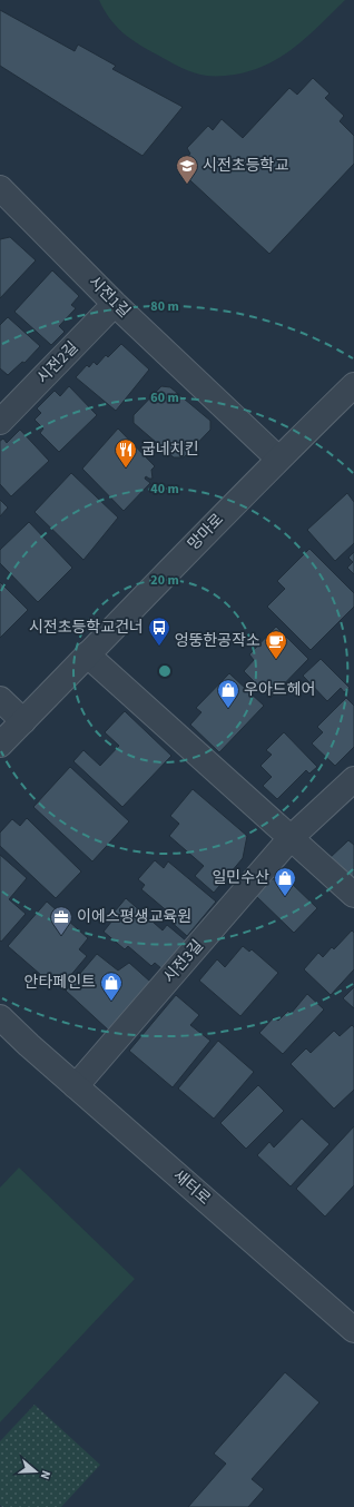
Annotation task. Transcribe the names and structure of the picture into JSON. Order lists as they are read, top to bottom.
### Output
{
  "streets": {
    "street": [
      "시전1길",
      "시전2길",
      "망마로",
      "시전3길",
      "새터로"
    ]
  },
  "crossings": [
    ["시전1길", "시전2길"],
    ["시전1길", "망마로"],
    ["시전3길", "새터로"]
  ],
  "places": {
    "school or university": ["시전초등학교"],
    "restaurant": ["굽네치킨"],
    "bus stop": ["시전초등학교건너"],
    "cafe": ["엉뚱한공작소"],
    "shop": ["우아드헤어", "일민수산", "안타페인트"],
    "office": ["이에스평생교육원"]
  },
  "north": "right",
  "rings": [
    "80 m",
    "60 m",
    "40 m",
    "20 m"
  ]
}
